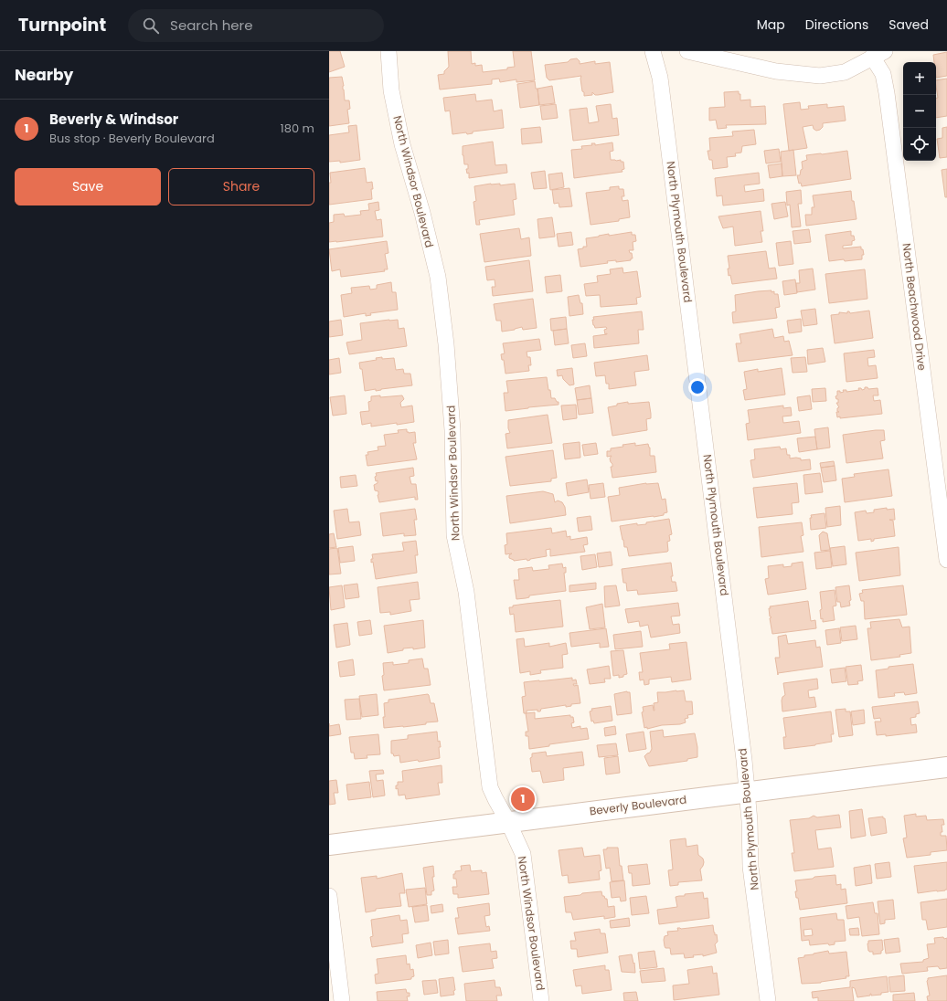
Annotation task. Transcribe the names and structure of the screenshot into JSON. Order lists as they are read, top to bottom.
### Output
{
  "streets": {
    "main road": ["Beverly Boulevard"],
    "street": ["North Windsor Boulevard", "North Plymouth Boulevard", "North Beachwood Drive"]
  },
  "crossings": [
    ["North Windsor Boulevard", "Beverly Boulevard"],
    ["North Plymouth Boulevard", "Beverly Boulevard"]
  ],
  "page": {
    "header": "Turnpoint",
    "search": "Search here",
    "nav": ["Map", "Directions", "Saved"],
    "heading": "Nearby",
    "map_buttons": ["+", "−"],
    "list": [
      {
        "mark": "1",
        "name": "Beverly & Windsor",
        "note": "Bus stop · Beverly Boulevard",
        "value": "180 m"
      }
    ],
    "buttons": ["Save", "Share"],
    "pins": "1"
  }
}
